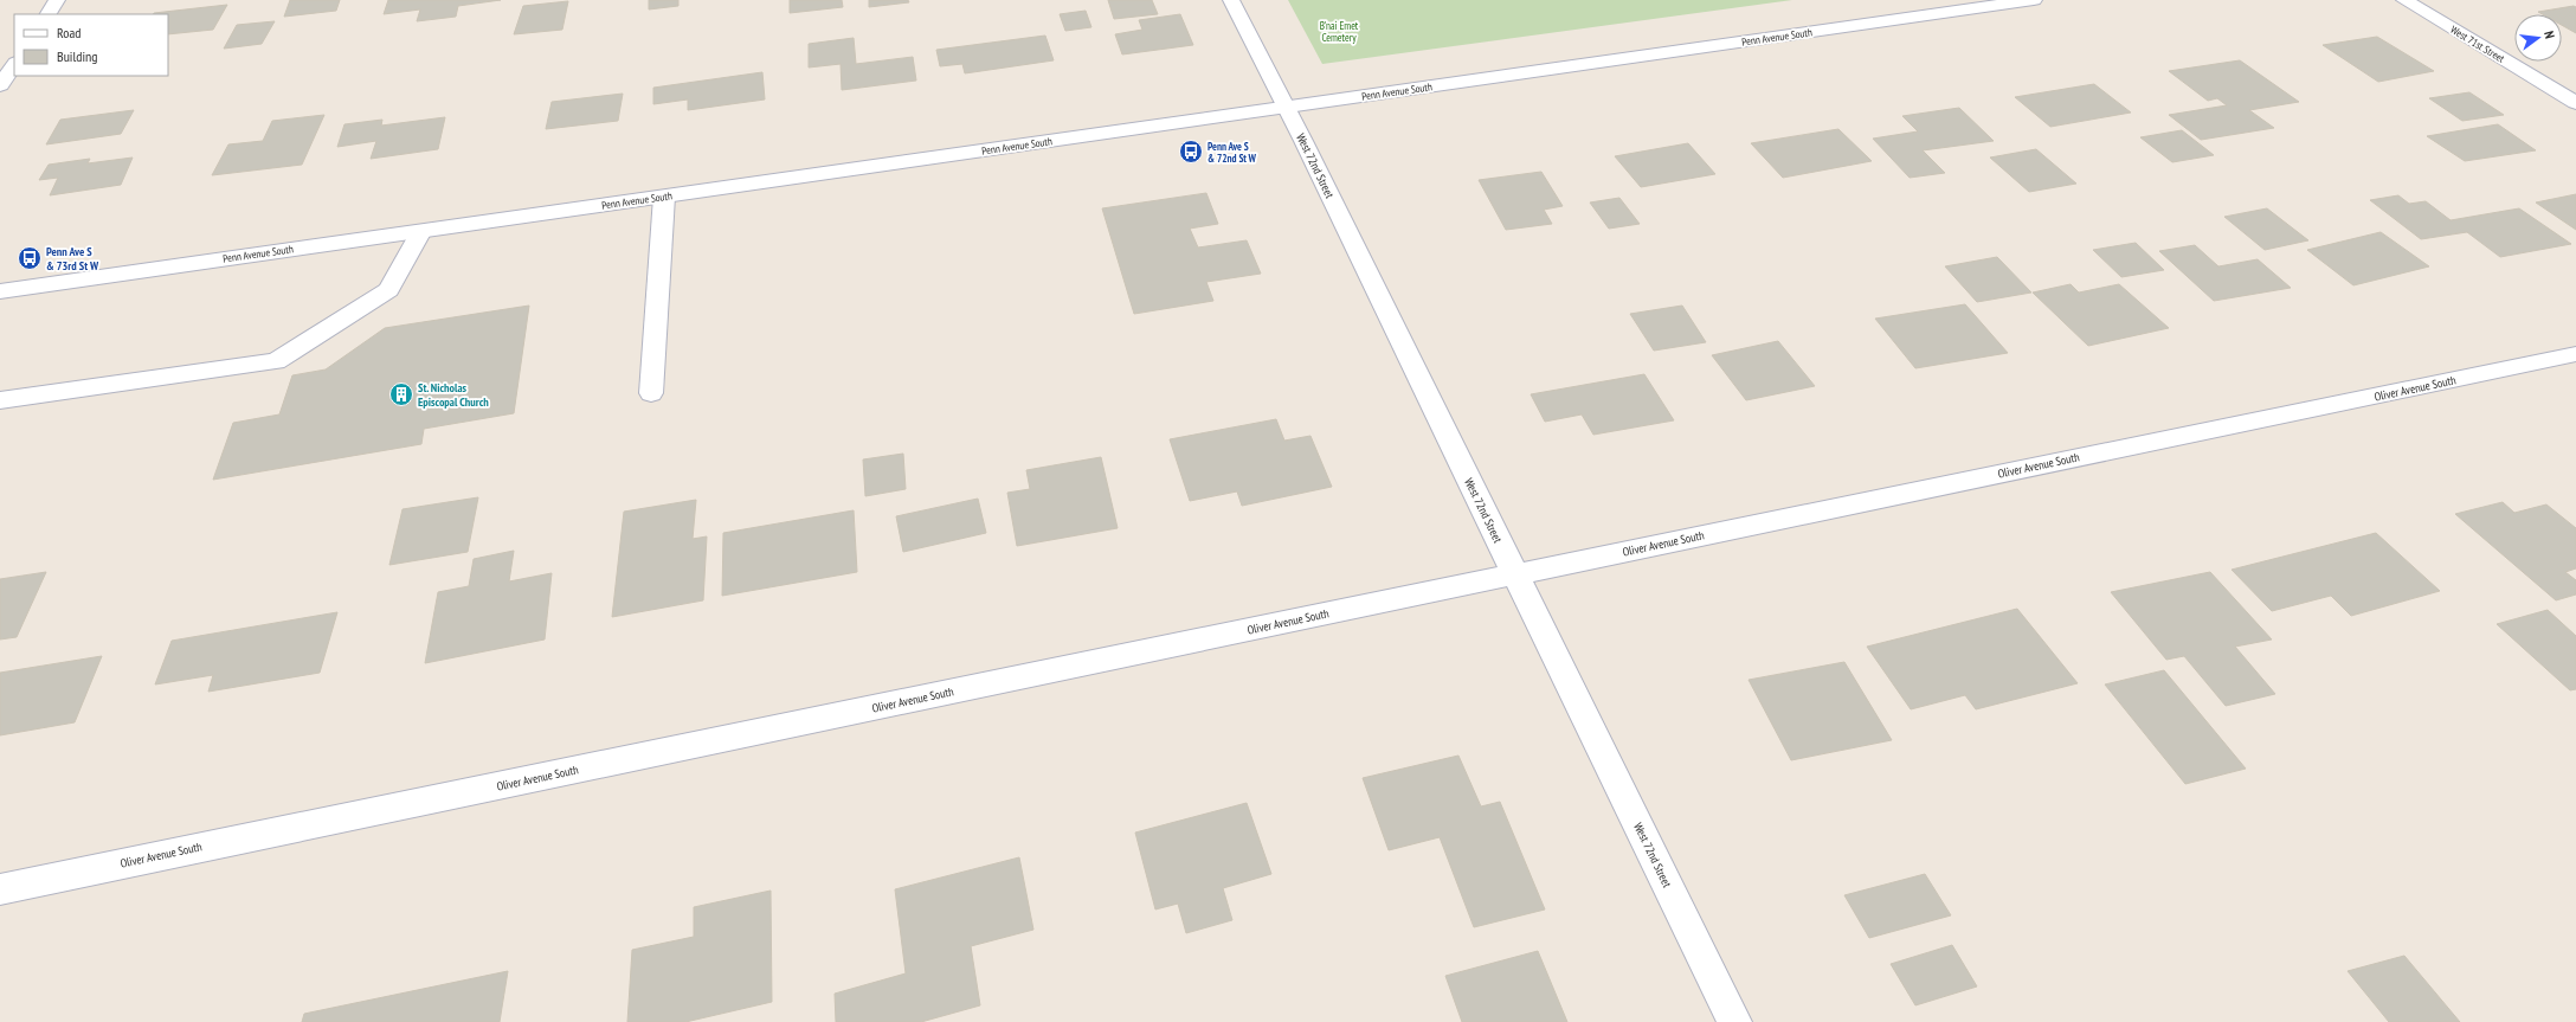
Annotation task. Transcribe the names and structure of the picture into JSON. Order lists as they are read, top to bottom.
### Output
{
  "streets": {
    "street": [
      "Penn Avenue South",
      "West 71st Street",
      "West 72nd Street",
      "Oliver Avenue South"
    ]
  },
  "crossings": [
    ["Penn Avenue South", "West 72nd Street"],
    ["West 72nd Street", "Oliver Avenue South"]
  ],
  "parks": ["B'nai Emet Cemetery"],
  "places": {
    "bus stop": ["Penn Ave S & 72nd St W", "Penn Ave S & 73rd St W"],
    "building": ["St. Nicholas Episcopal Church"]
  },
  "legend": ["Road", "Building"],
  "north": "right"
}
